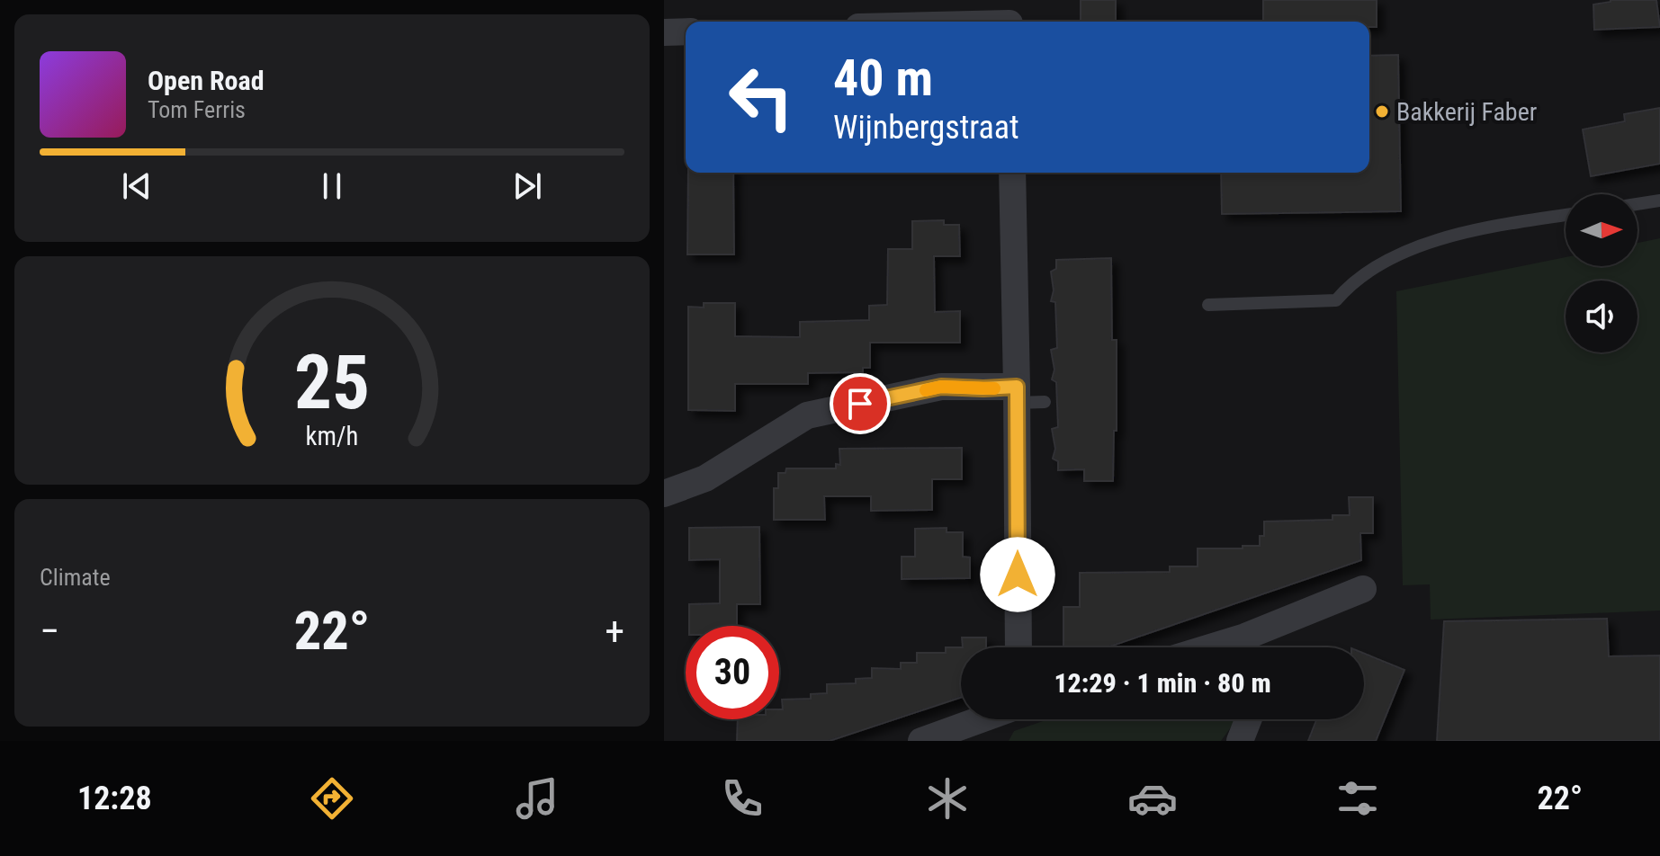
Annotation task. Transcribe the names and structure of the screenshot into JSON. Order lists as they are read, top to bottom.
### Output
{
  "places": ["Bakkerij Faber"],
  "north": "right",
  "page": {
    "turn": ["40 m", "Wijnbergstraat"],
    "song": ["Open Road", "Tom Ferris"],
    "tile": "Climate",
    "heat": ["−", "22°", "+"],
    "limit": "30",
    "trip": "12:29 · 1 min · 80 m",
    "tabs": ["12:28", "22°"],
    "gauge": ["25", "km/h"]
  }
}
